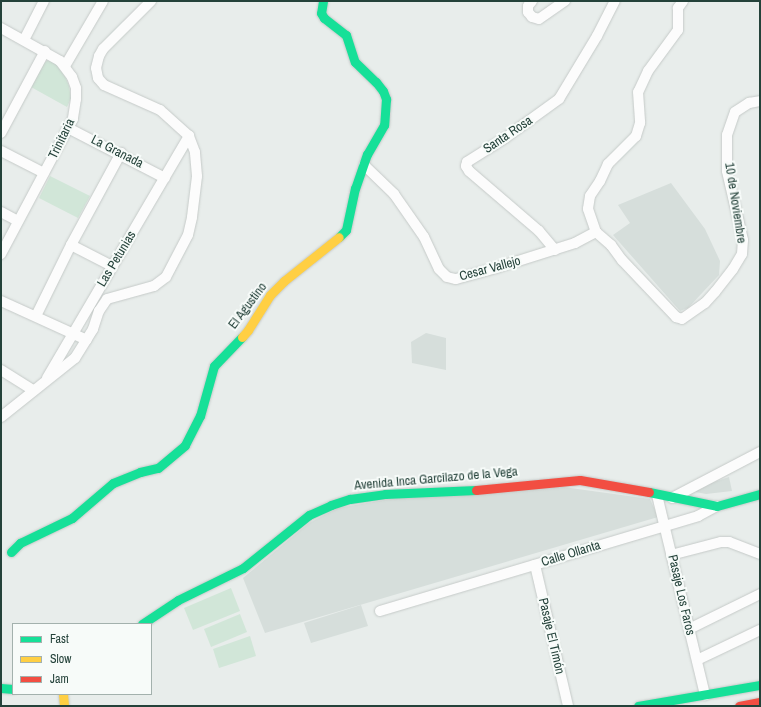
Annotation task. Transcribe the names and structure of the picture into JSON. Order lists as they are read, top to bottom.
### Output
{
  "streets": {
    "street": [
      "Santa Rosa",
      "Trinitaria",
      "La Granada",
      "10 de Noviembre",
      "Las Petunias",
      "Cesar Vallejo",
      "El Agustino",
      "Avenida Inca Garcilazo de la Vega",
      "Calle Ollanta",
      "Pasaje Los Faros",
      "Pasaje El Timón"
    ]
  },
  "crossings": [
    ["Santa Rosa", "Cesar Vallejo"],
    ["Trinitaria", "La Granada"],
    ["La Granada", "Las Petunias"],
    ["10 de Noviembre", "Cesar Vallejo"],
    ["Cesar Vallejo", "El Agustino"],
    ["Avenida Inca Garcilazo de la Vega", "Calle Ollanta"],
    ["Avenida Inca Garcilazo de la Vega", "Pasaje Los Faros"],
    ["Calle Ollanta", "Pasaje Los Faros"],
    ["Calle Ollanta", "Pasaje El Timón"]
  ],
  "legend": ["Fast", "Slow", "Jam"]
}
